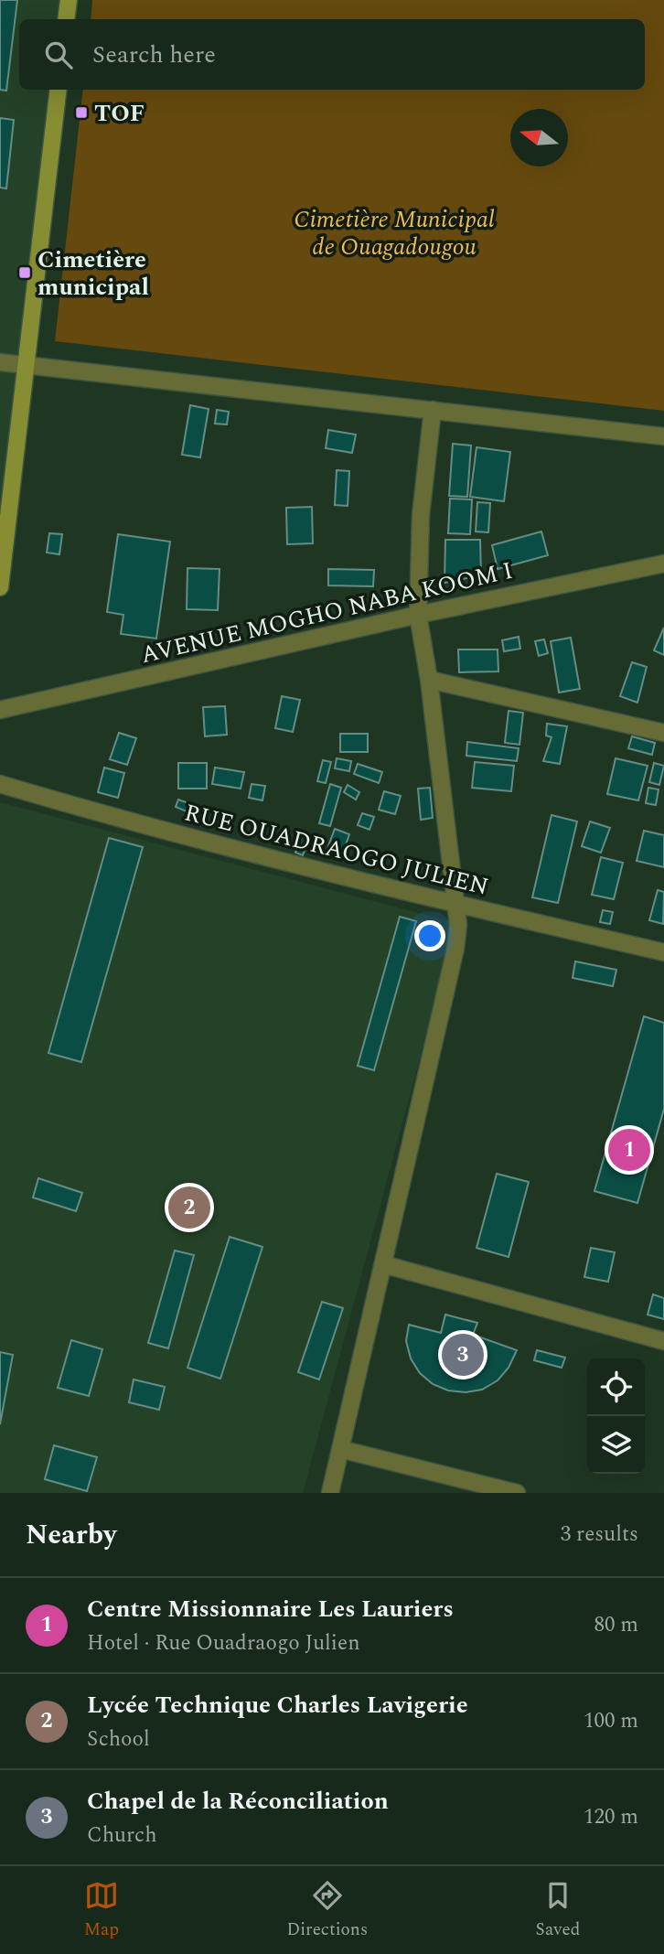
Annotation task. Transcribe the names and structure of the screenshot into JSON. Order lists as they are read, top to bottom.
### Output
{
  "streets": {
    "street": ["AVENUE MOGHO NABA KOOM I", "RUE OUADRAOGO JULIEN"]
  },
  "parks": ["Cimetière Municipal de Ouagadougou"],
  "places": {
    "transit": ["TOF", "Cimetière municipal"]
  },
  "north": "left",
  "page": {
    "search": "Search here",
    "pins": ["1", "2", "3"],
    "heading": ["Nearby", "3 results"],
    "list": [
      {
        "mark": "1",
        "name": "Centre Missionnaire Les Lauriers",
        "note": "Hotel · Rue Ouadraogo Julien",
        "value": "80 m"
      },
      {
        "mark": "2",
        "name": "Lycée Technique Charles Lavigerie",
        "note": "School",
        "value": "100 m"
      },
      {
        "mark": "3",
        "name": "Chapel de la Réconciliation",
        "note": "Church",
        "value": "120 m"
      }
    ],
    "nav": ["Map", "Directions", "Saved"]
  }
}
